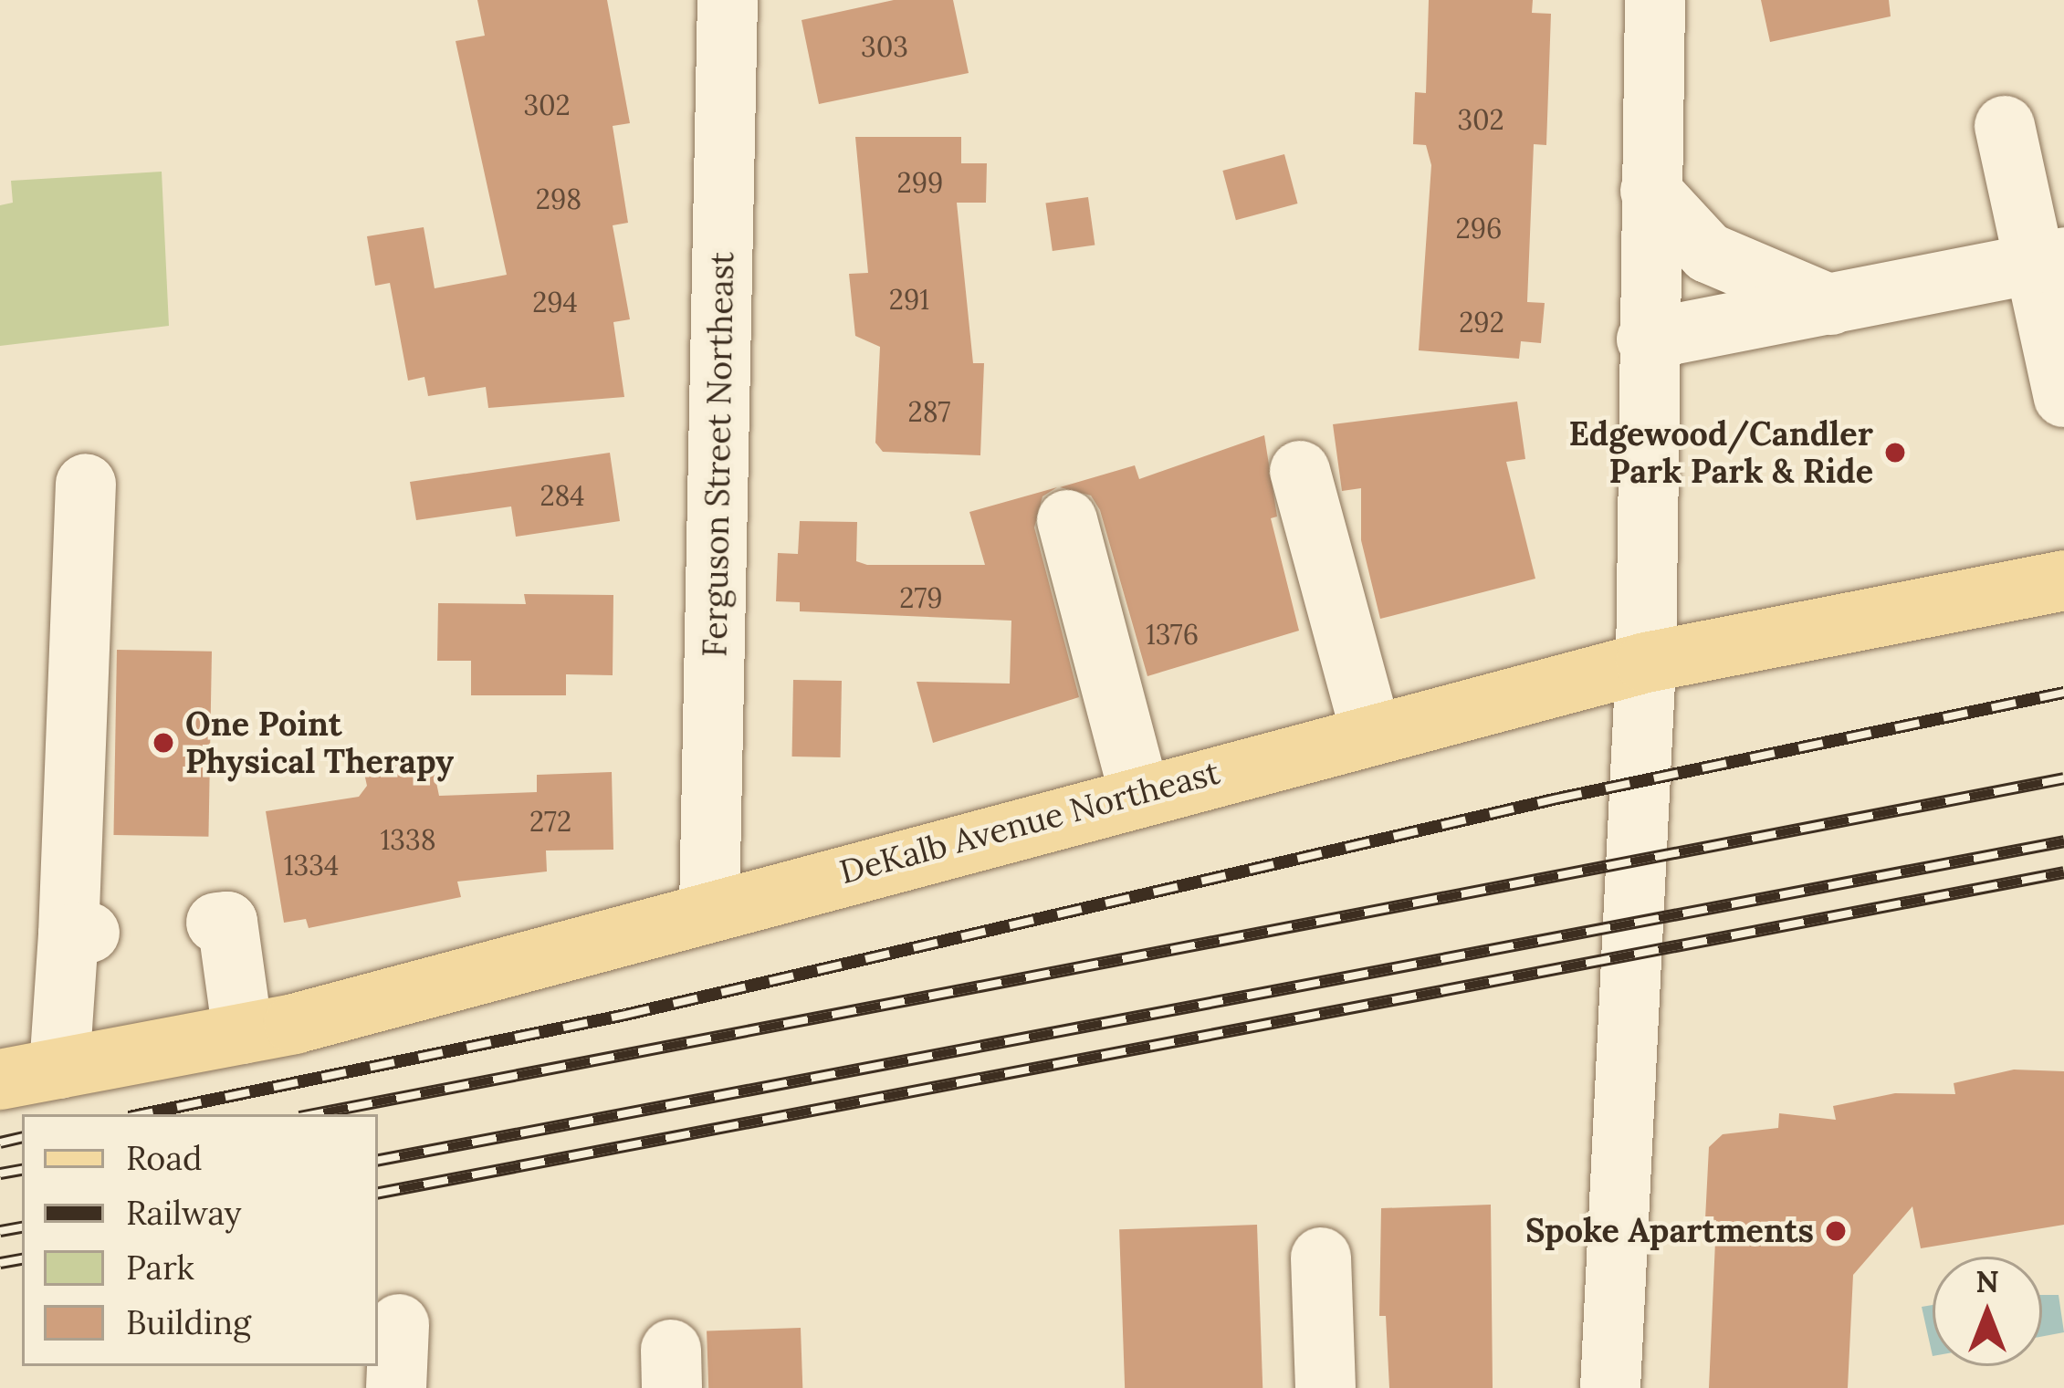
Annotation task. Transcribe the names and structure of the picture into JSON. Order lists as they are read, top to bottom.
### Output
{
  "streets": {
    "main road": ["DeKalb Avenue Northeast"],
    "street": ["Ferguson Street Northeast"]
  },
  "crossings": [
    ["Ferguson Street Northeast", "DeKalb Avenue Northeast"]
  ],
  "places": ["Edgewood/Candler Park Park & Ride", "One Point Physical Therapy", "Spoke Apartments"],
  "house_numbers": [
    "303",
    "302",
    "302",
    "299",
    "298",
    "296",
    "291",
    "294",
    "292",
    "287",
    "284",
    "279",
    "1376",
    "272",
    "1338",
    "1334"
  ],
  "legend": [
    "Road",
    "Railway",
    "Park",
    "Building"
  ],
  "north": "top"
}
